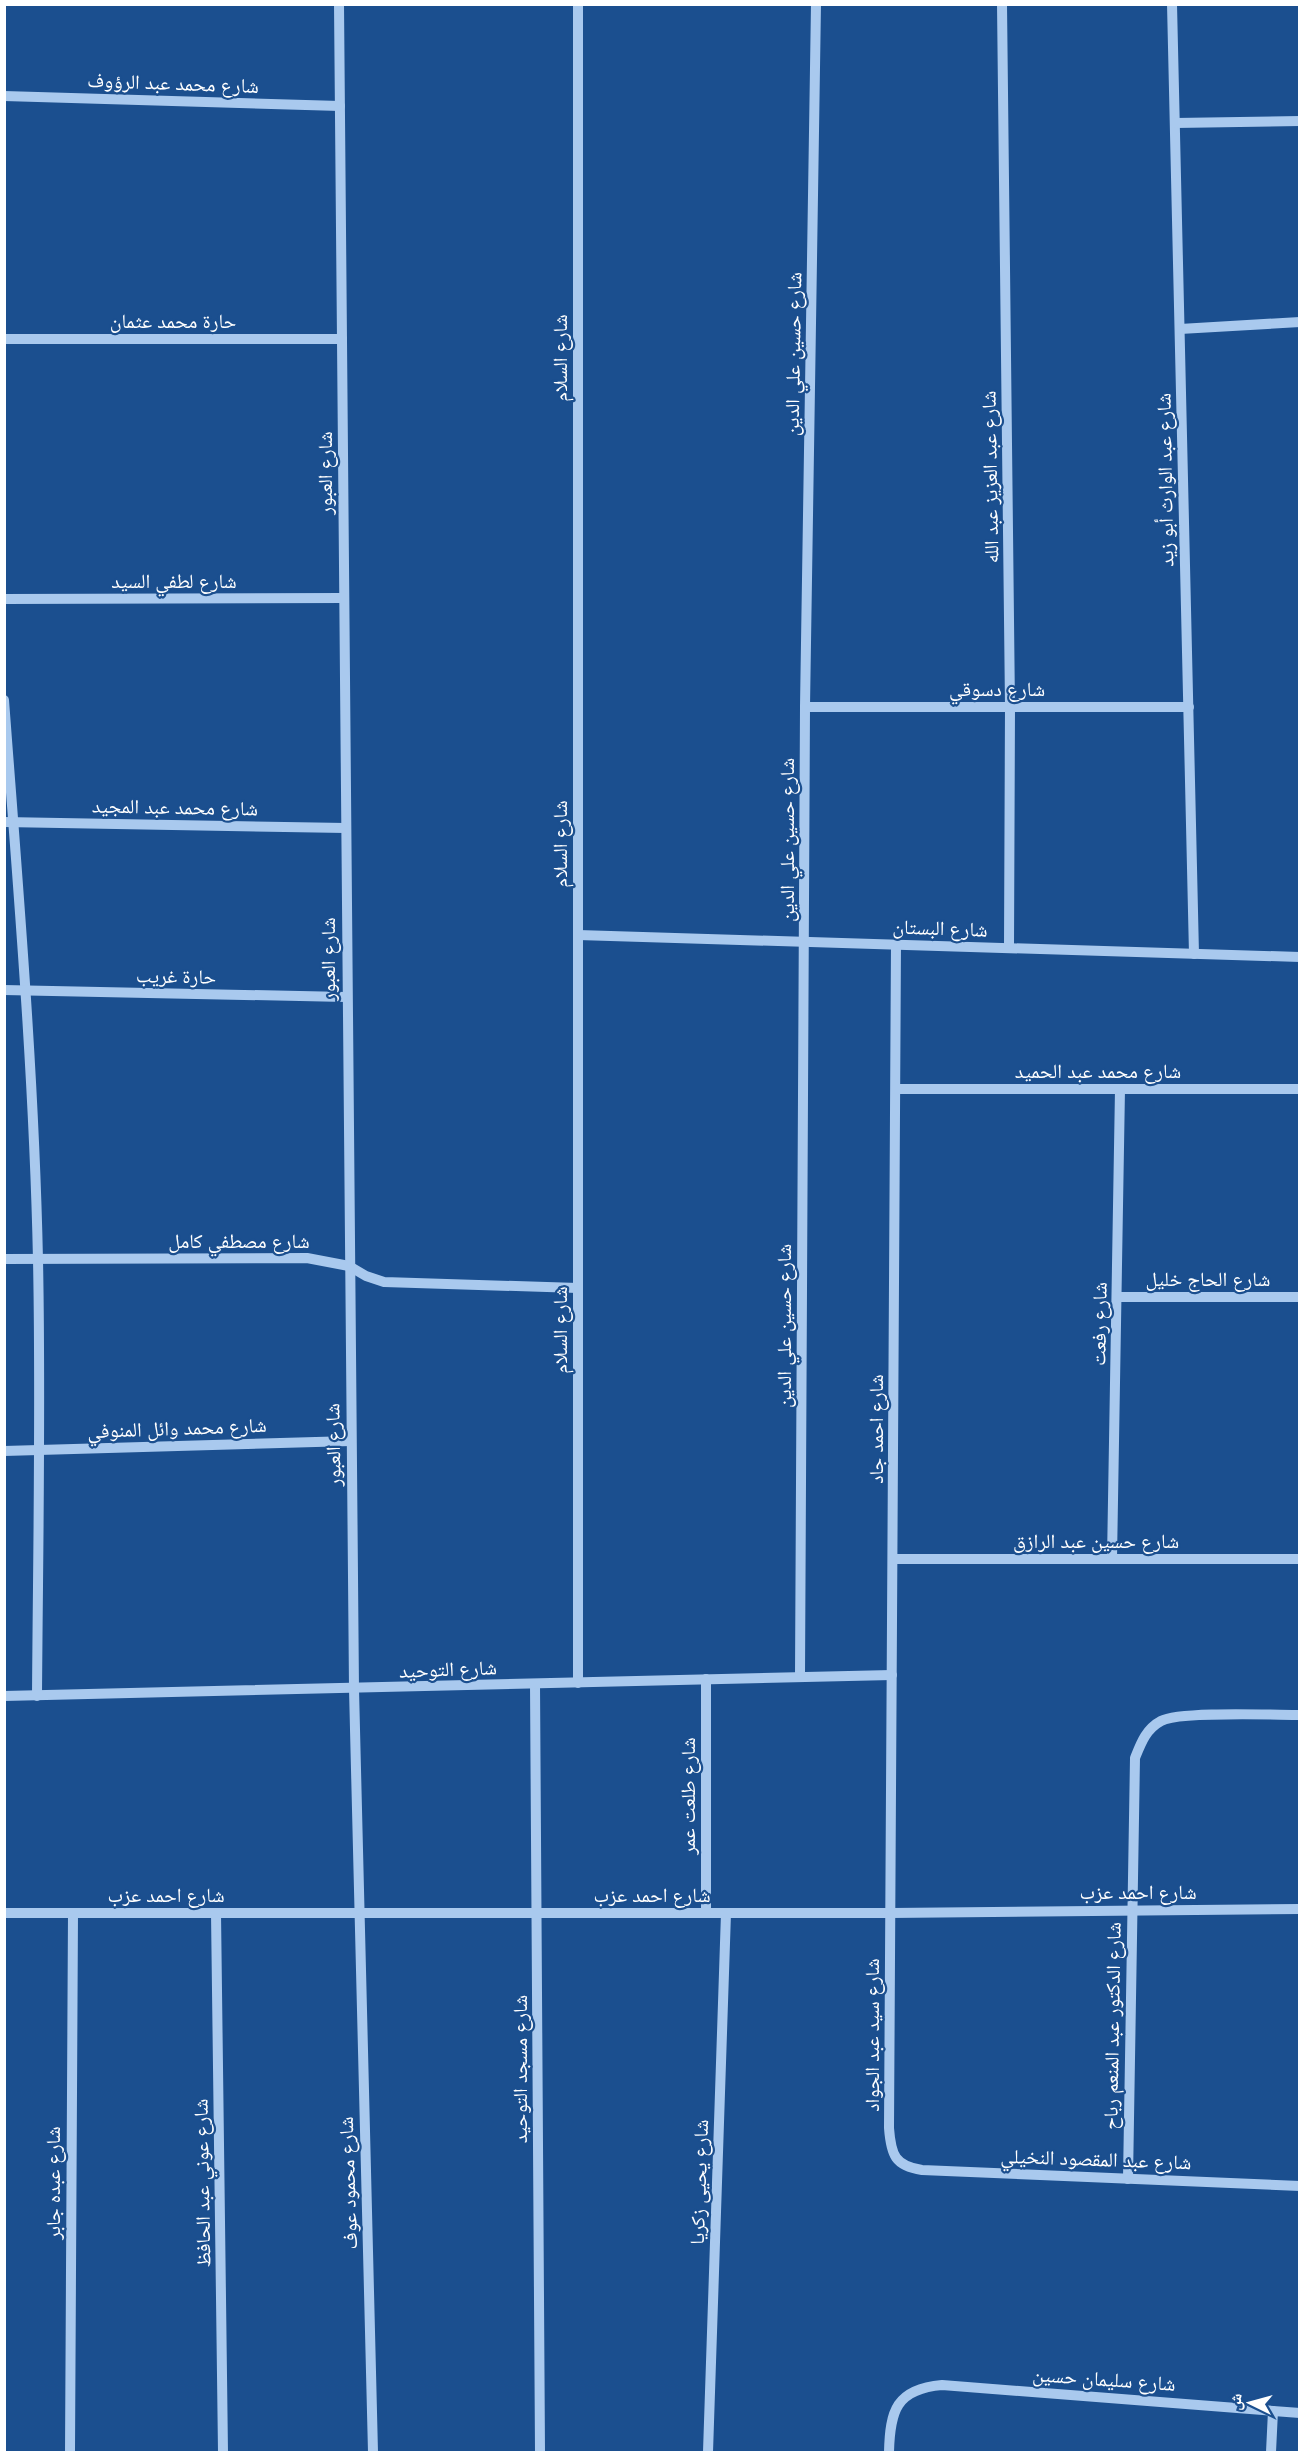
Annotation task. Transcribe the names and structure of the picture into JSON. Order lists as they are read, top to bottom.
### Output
{
  "streets": {
    "street": [
      "شارع محمد عبد الرؤوف",
      "حارة محمد عثمان",
      "شارع حسين علي الدين",
      "شارع السلام",
      "شارع العبور",
      "شارع عبد العزيز عبد الله",
      "شارع عبد الوارث أبو زيد",
      "شارع لطفي السيد",
      "شارع دسوقي",
      "شارع محمد عبد المجيد",
      "شارع البستان",
      "حارة غريب",
      "شارع محمد عبد الحميد",
      "شارع مصطفي كامل",
      "شارع الحاج خليل",
      "شارع رفعت",
      "شارع محمد وائل المنوفي",
      "شارع احمد جاد",
      "شارع حسين عبد الرازق",
      "شارع التوحيد",
      "شارع طلعت عمر",
      "شارع احمد عزب",
      "شارع الدكتور عبد المنعم رباح",
      "شارع سيد عبد الجواد",
      "شارع مسجد التوحيد",
      "شارع عبد المقصود النخيلي",
      "شارع يحيى زكريا",
      "شارع عبده جابر",
      "شارع عوني عبد الحافظ",
      "شارع محمود عوف",
      "شارع سليمان حسين"
    ]
  },
  "crossings": [
    ["شارع محمد عبد الرؤوف", "شارع العبور"],
    ["حارة محمد عثمان", "شارع العبور"],
    ["شارع حسين علي الدين", "شارع دسوقي"],
    ["شارع حسين علي الدين", "شارع البستان"],
    ["شارع حسين علي الدين", "شارع التوحيد"],
    ["شارع السلام", "شارع البستان"],
    ["شارع السلام", "شارع مصطفي كامل"],
    ["شارع السلام", "شارع التوحيد"],
    ["شارع العبور", "شارع لطفي السيد"],
    ["شارع العبور", "شارع محمد عبد المجيد"],
    ["شارع العبور", "حارة غريب"],
    ["شارع العبور", "شارع مصطفي كامل"],
    ["شارع العبور", "شارع محمد وائل المنوفي"],
    ["شارع العبور", "شارع التوحيد"],
    ["شارع العبور", "شارع احمد عزب"],
    ["شارع العبور", "شارع محمود عوف"],
    ["شارع عبد العزيز عبد الله", "شارع دسوقي"],
    ["شارع عبد العزيز عبد الله", "شارع البستان"],
    ["شارع عبد الوارث أبو زيد", "شارع دسوقي"],
    ["شارع عبد الوارث أبو زيد", "شارع البستان"],
    ["شارع البستان", "شارع احمد جاد"],
    ["شارع محمد عبد الحميد", "شارع رفعت"],
    ["شارع محمد عبد الحميد", "شارع احمد جاد"],
    ["شارع الحاج خليل", "شارع رفعت"],
    ["شارع رفعت", "شارع حسين عبد الرازق"],
    ["شارع احمد جاد", "شارع حسين عبد الرازق"],
    ["شارع احمد جاد", "شارع التوحيد"],
    ["شارع احمد جاد", "شارع احمد عزب"],
    ["شارع احمد جاد", "شارع سيد عبد الجواد"],
    ["شارع التوحيد", "شارع طلعت عمر"],
    ["شارع التوحيد", "شارع مسجد التوحيد"],
    ["شارع طلعت عمر", "شارع احمد عزب"],
    ["شارع احمد عزب", "شارع الدكتور عبد المنعم رباح"],
    ["شارع احمد عزب", "شارع سيد عبد الجواد"],
    ["شارع احمد عزب", "شارع مسجد التوحيد"],
    ["شارع احمد عزب", "شارع يحيى زكريا"],
    ["شارع احمد عزب", "شارع عبده جابر"],
    ["شارع احمد عزب", "شارع عوني عبد الحافظ"],
    ["شارع احمد عزب", "شارع محمود عوف"],
    ["شارع الدكتور عبد المنعم رباح", "شارع عبد المقصود النخيلي"],
    ["شارع سيد عبد الجواد", "شارع عبد المقصود النخيلي"]
  ],
  "north": "left"
}
